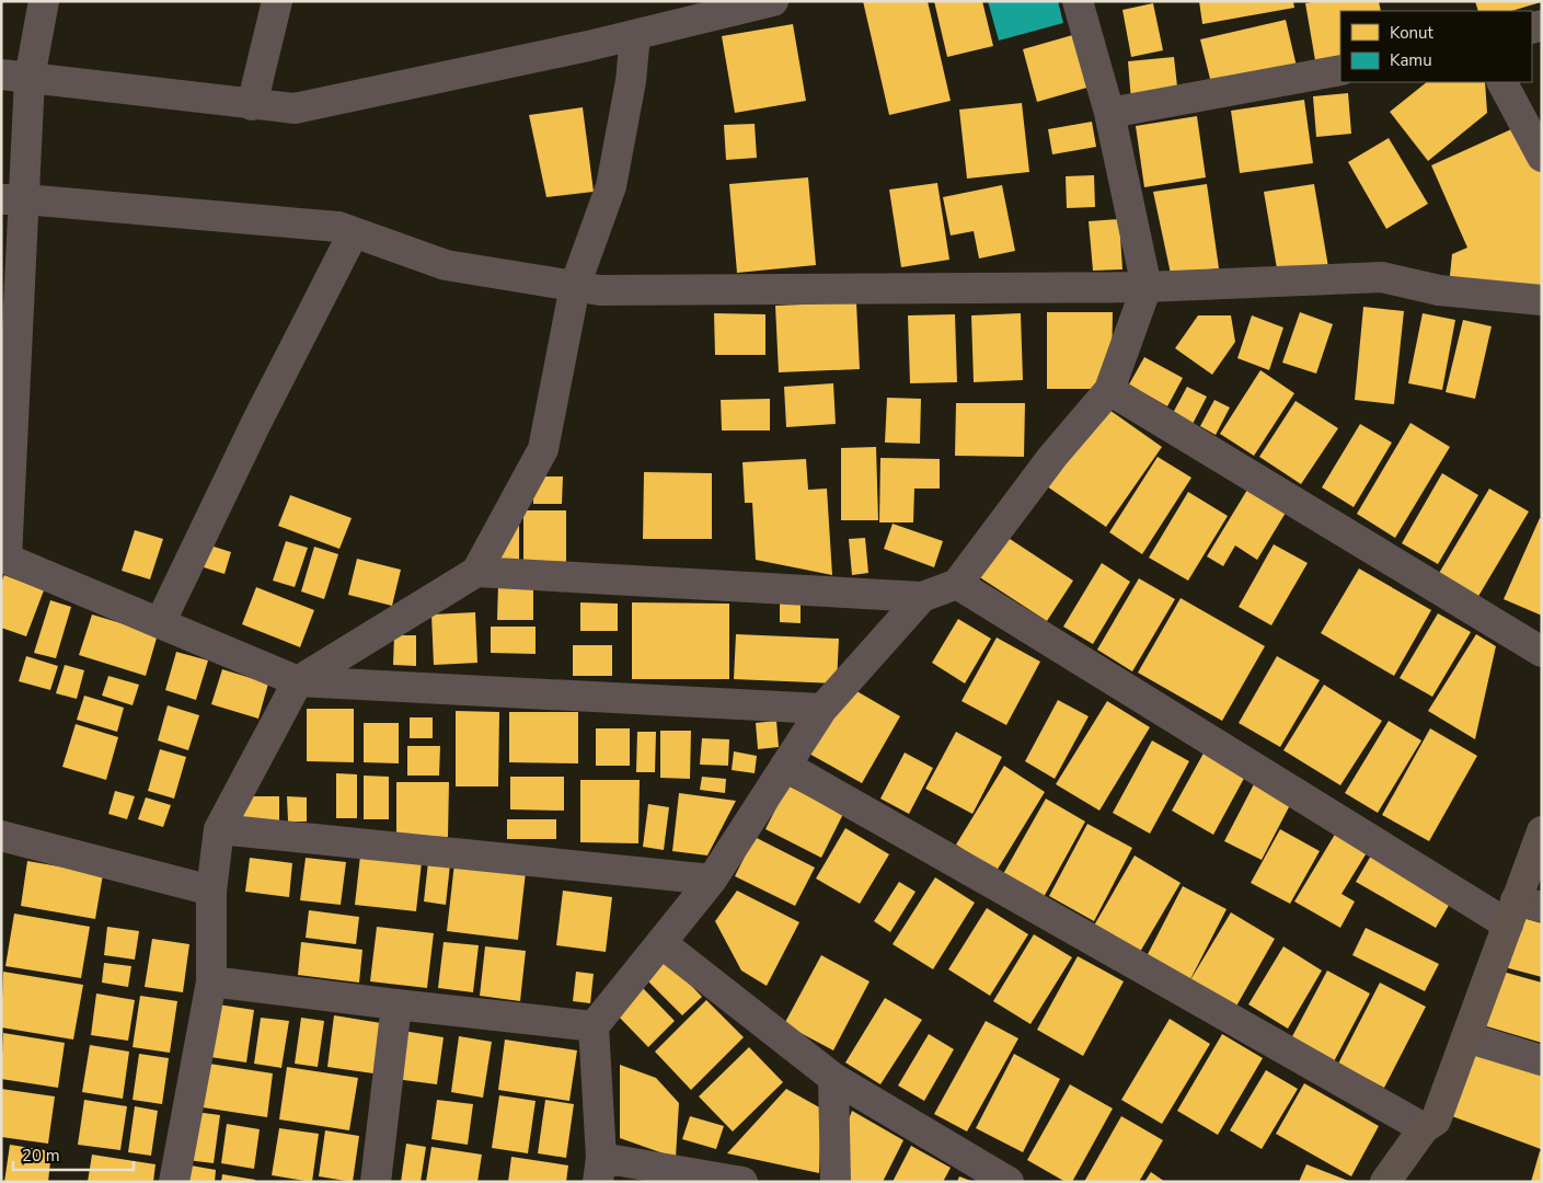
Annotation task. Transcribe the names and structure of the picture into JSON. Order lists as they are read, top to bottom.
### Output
{
  "legend": ["Konut", "Kamu"],
  "scale_bar": "20 m"
}
